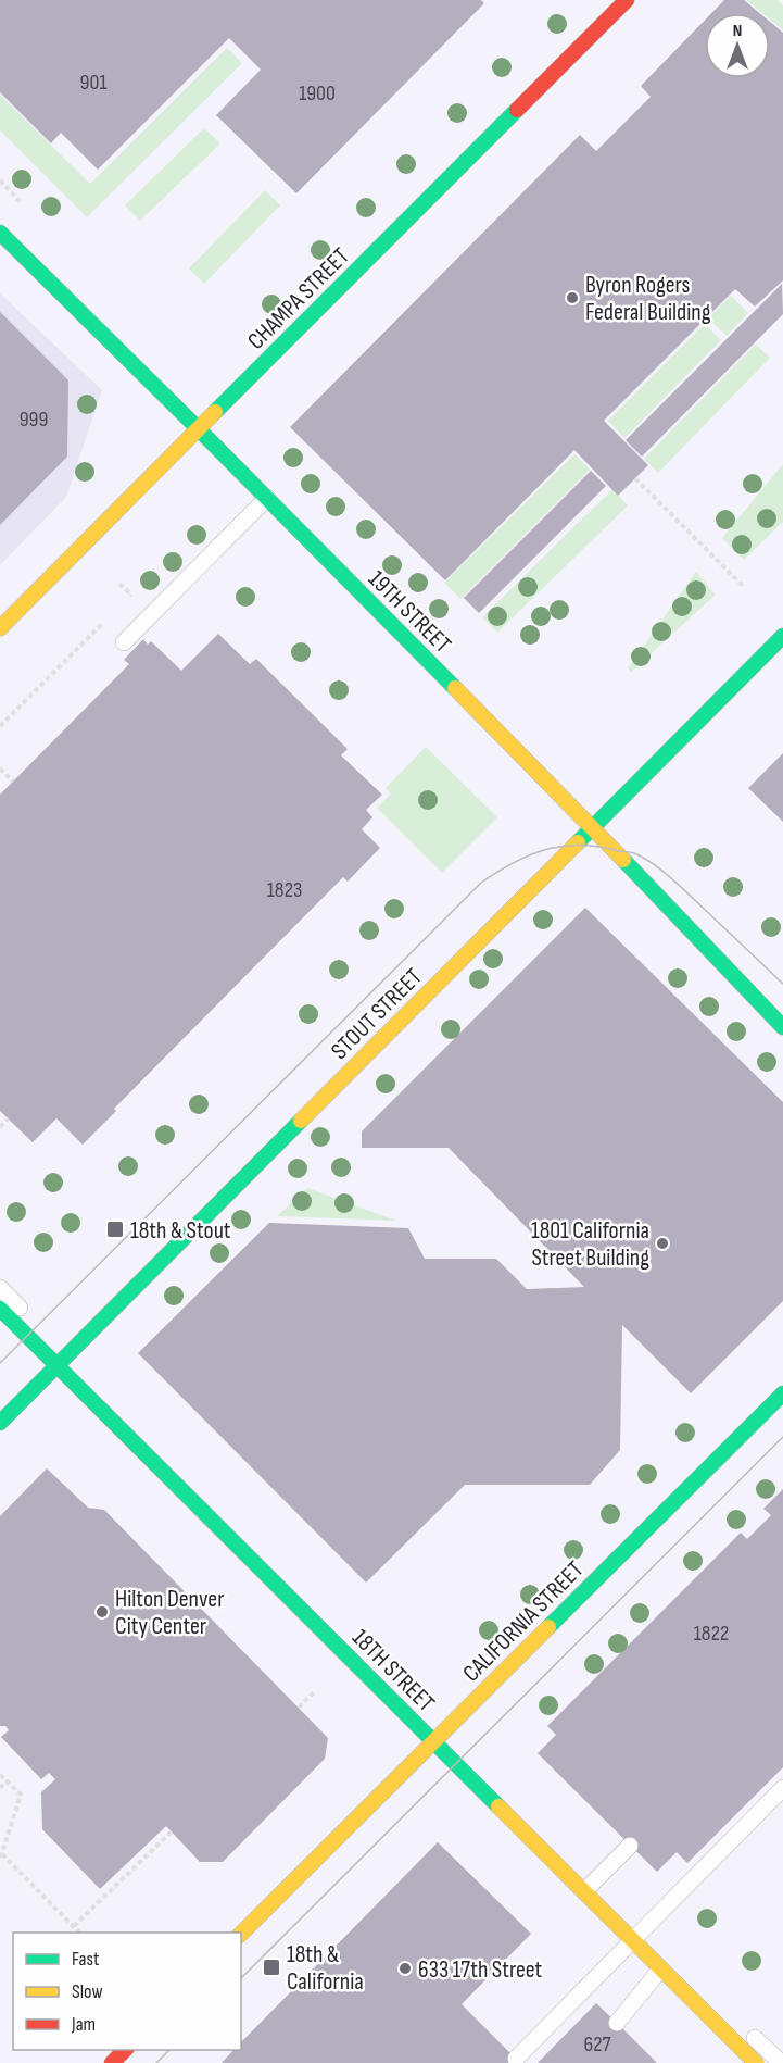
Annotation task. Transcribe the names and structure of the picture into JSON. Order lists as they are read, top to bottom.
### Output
{
  "streets": {
    "main road": [
      "CHAMPA STREET",
      "19TH STREET",
      "STOUT STREET",
      "CALIFORNIA STREET"
    ]
  },
  "crossings": [
    ["CHAMPA STREET", "19TH STREET"],
    ["19TH STREET", "STOUT STREET"]
  ],
  "places": {
    "other": [
      "Byron Rogers Federal Building",
      "1801 California Street Building",
      "Hilton Denver City Center",
      "633 17th Street"
    ],
    "transit": ["18th & Stout", "18th & California"]
  },
  "house_numbers": [
    "901",
    "1900",
    "999",
    "1823",
    "1822",
    "627"
  ],
  "legend": ["Fast", "Slow", "Jam"],
  "north": "top"
}
